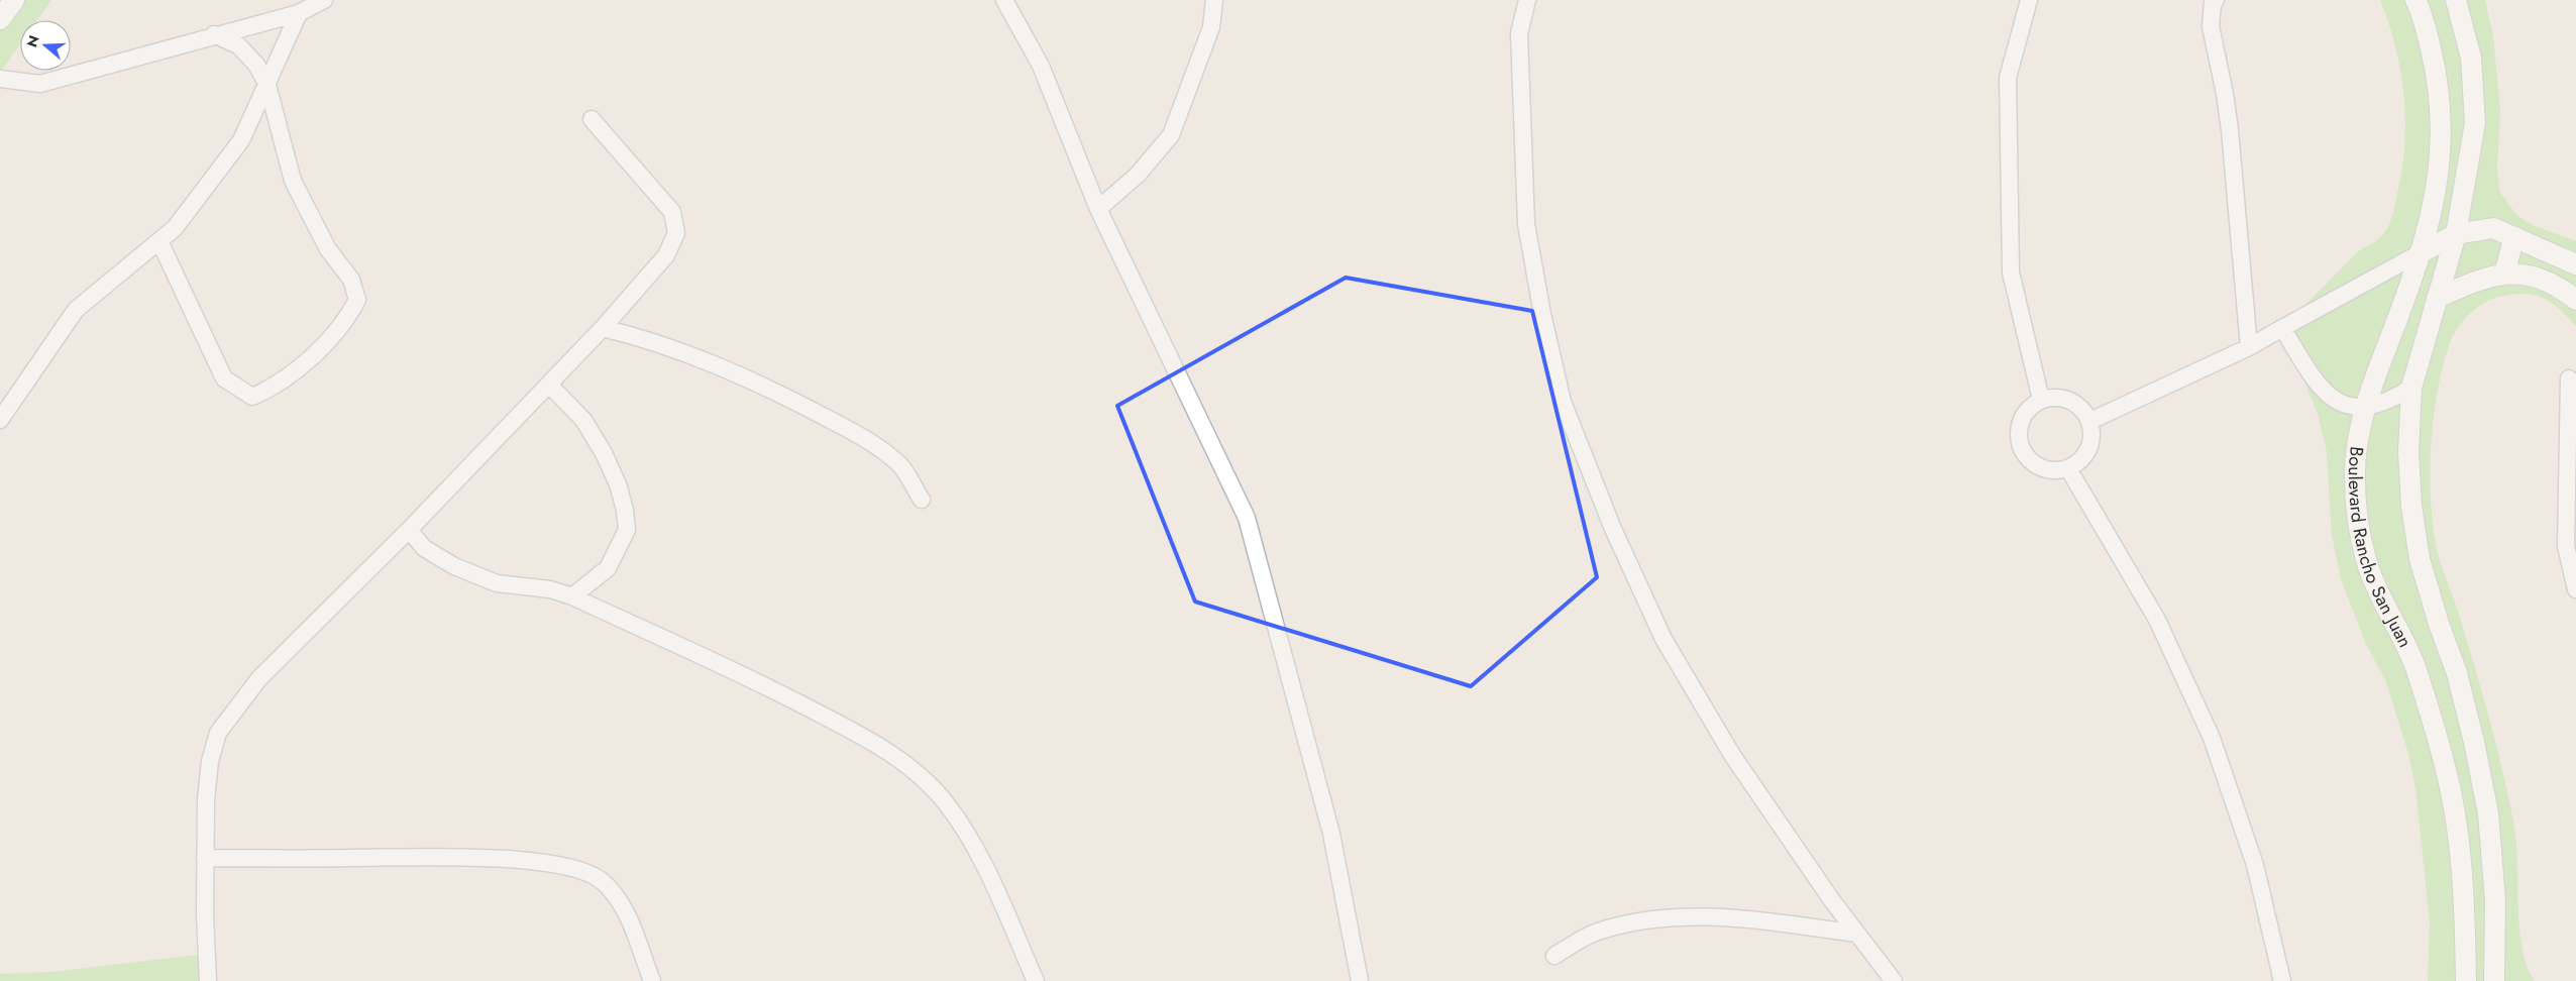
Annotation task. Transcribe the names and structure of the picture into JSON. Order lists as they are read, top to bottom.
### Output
{
  "streets": {
    "street": ["Boulevard Rancho San Juan"]
  },
  "north": "left"
}
